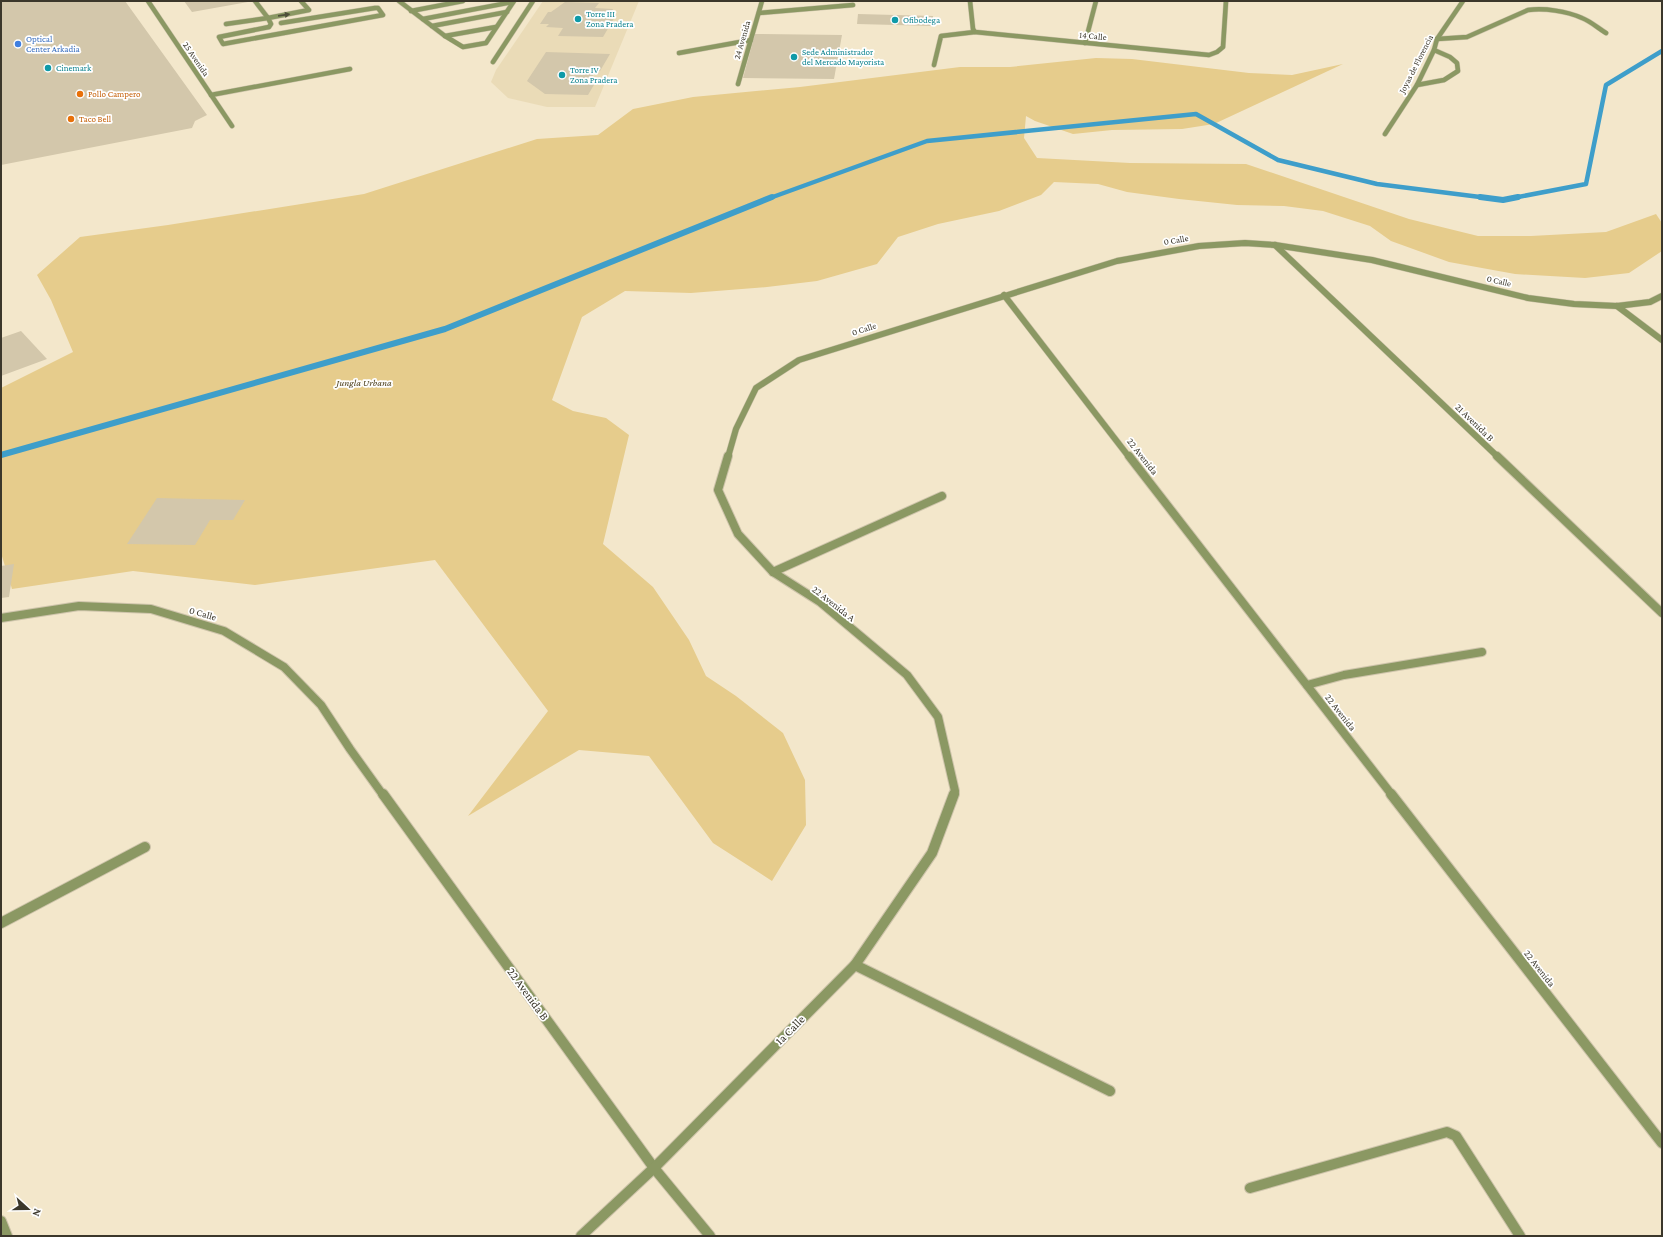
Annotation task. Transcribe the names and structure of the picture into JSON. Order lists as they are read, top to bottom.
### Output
{
  "streets": {
    "street": [
      "14 Calle",
      "24 Avenida",
      "25 Avenida",
      "Joyas de Florencia",
      "0 Calle",
      "21 Avenida B",
      "22 Avenida",
      "22 Avenida A",
      "22 Avenida B",
      "1a Calle"
    ]
  },
  "crossings": [
    ["0 Calle", "21 Avenida B"],
    ["0 Calle", "22 Avenida"],
    ["0 Calle", "22 Avenida A"],
    ["0 Calle", "22 Avenida B"],
    ["22 Avenida A", "1a Calle"],
    ["22 Avenida B", "1a Calle"]
  ],
  "parks": ["Jungla Urbana"],
  "places": [
    "Torre III Zona Pradera",
    "Ofibodega",
    "Optical Center Arkadia",
    "Sede Administrador del Mercado Mayorista",
    "Cinemark",
    "Torre IV Zona Pradera",
    "Pollo Campero",
    "Taco Bell"
  ],
  "north": "right"
}
